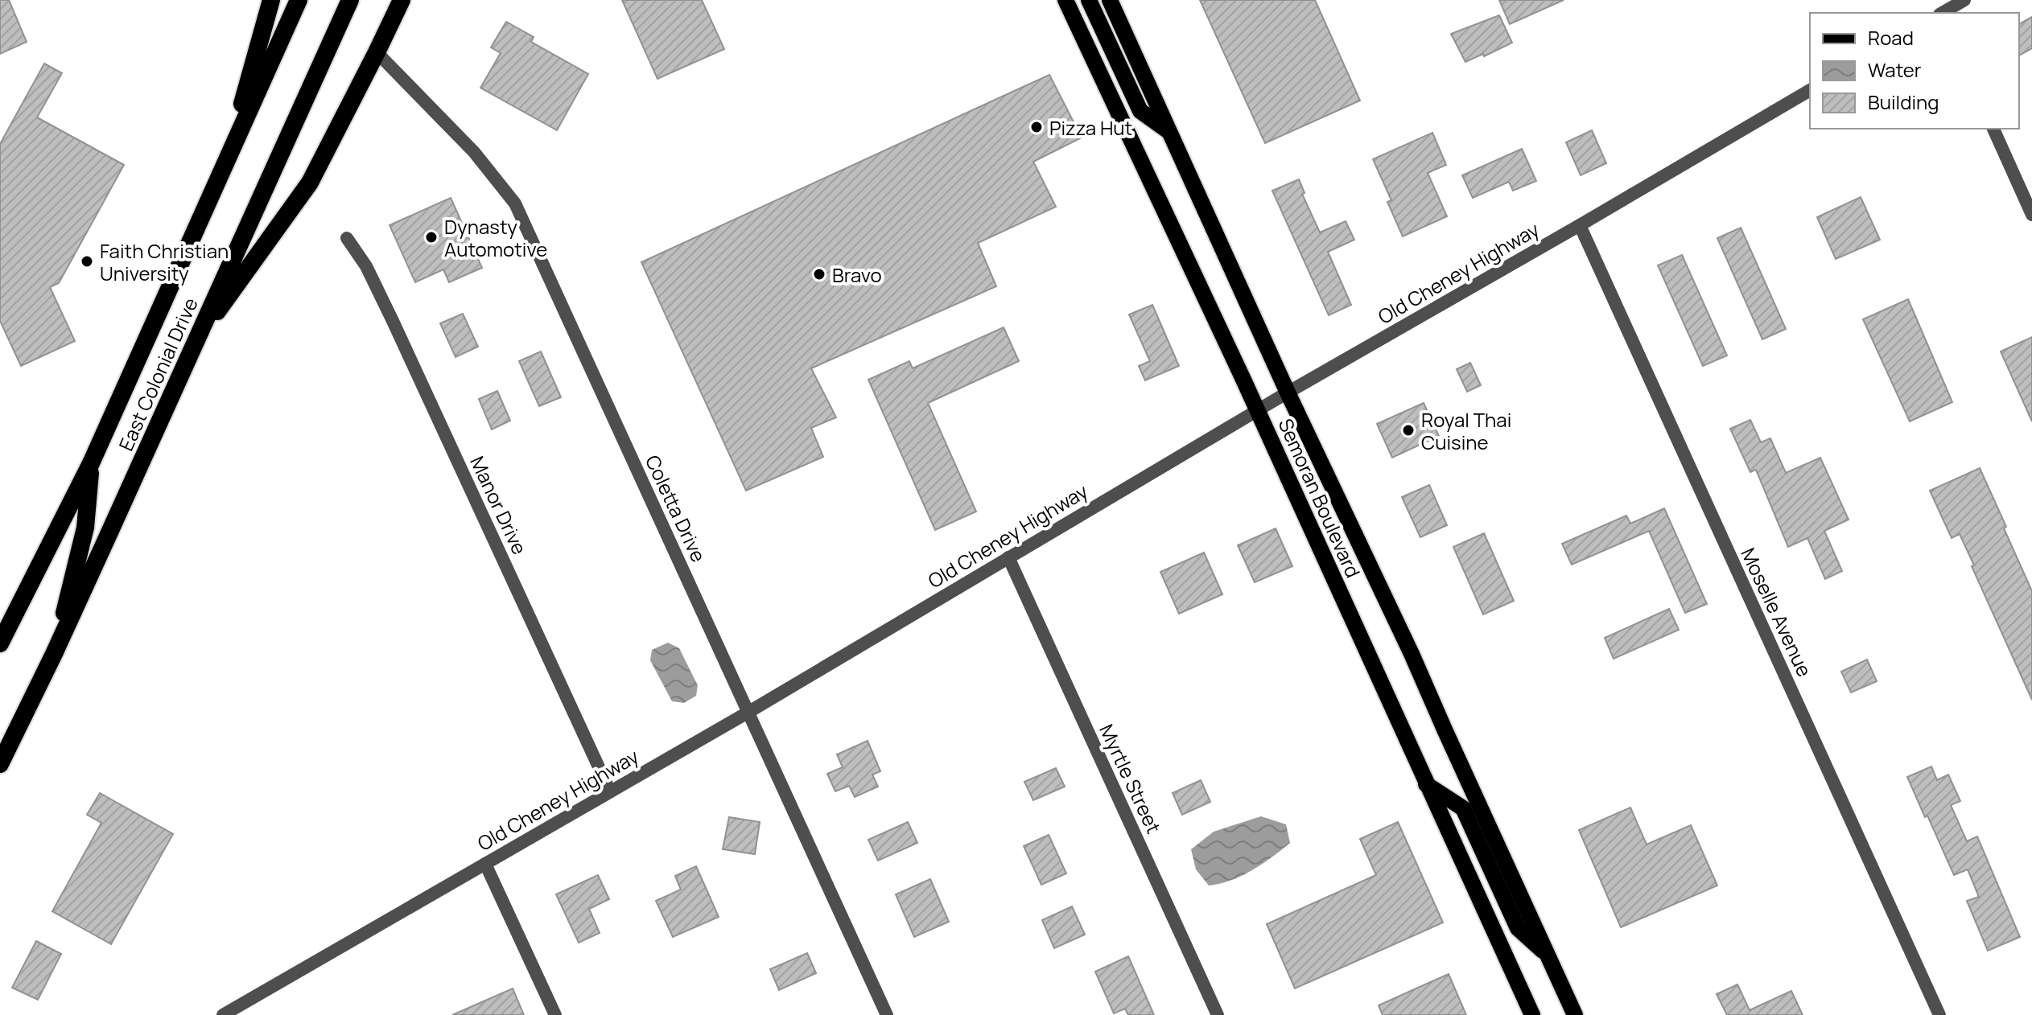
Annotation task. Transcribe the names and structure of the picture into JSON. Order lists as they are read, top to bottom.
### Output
{
  "streets": {
    "highway": ["East Colonial Drive"],
    "main road": ["Semoran Boulevard"],
    "street": [
      "Old Cheney Highway",
      "Manor Drive",
      "Coletta Drive",
      "Moselle Avenue",
      "Myrtle Street"
    ]
  },
  "crossings": [
    ["Old Cheney Highway", "Semoran Boulevard"],
    ["Old Cheney Highway", "Manor Drive"],
    ["Old Cheney Highway", "Coletta Drive"],
    ["Old Cheney Highway", "Moselle Avenue"],
    ["Old Cheney Highway", "Myrtle Street"]
  ],
  "places": [
    "Pizza Hut",
    "Dynasty Automotive",
    "Faith Christian University",
    "Bravo",
    "Royal Thai Cuisine"
  ],
  "legend": ["Road", "Water", "Building"]
}
